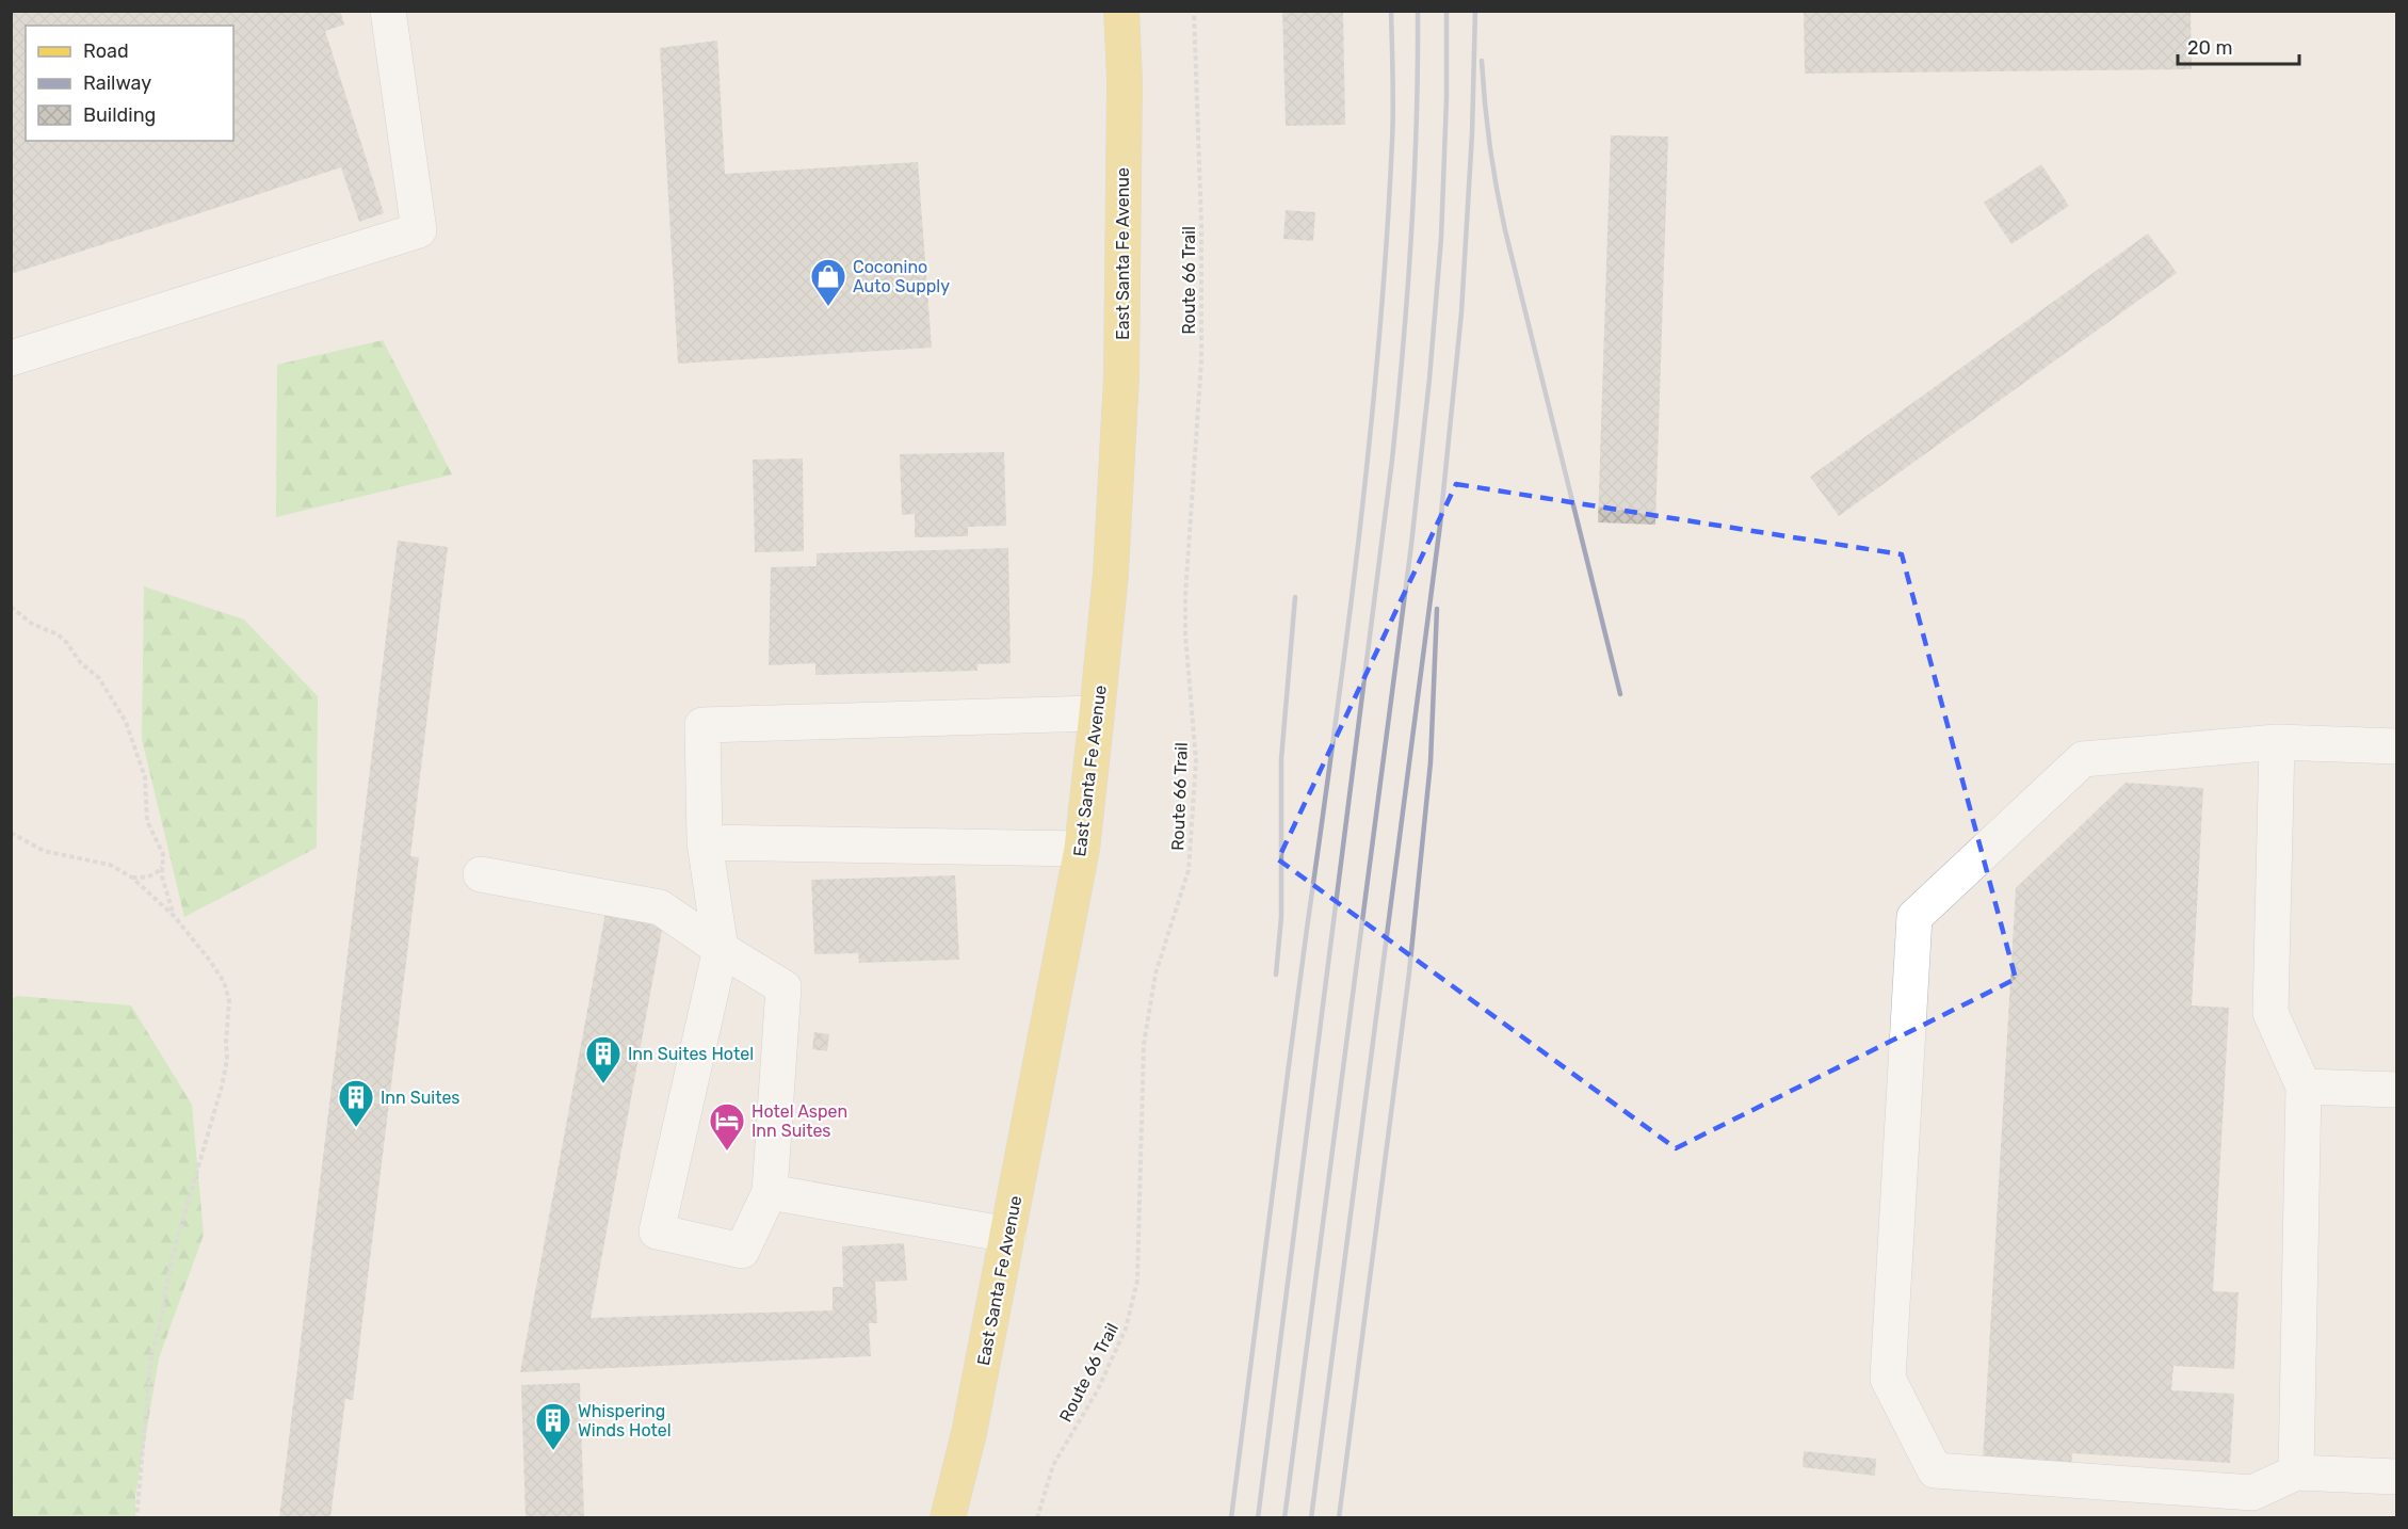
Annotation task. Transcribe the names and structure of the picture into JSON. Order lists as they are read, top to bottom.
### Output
{
  "streets": {
    "main road": ["East Santa Fe Avenue"],
    "path": ["Route 66 Trail"]
  },
  "places": {
    "shop": ["Coconino Auto Supply"],
    "building": ["Inn Suites Hotel", "Inn Suites", "Whispering Winds Hotel"],
    "hotel": ["Hotel Aspen Inn Suites"]
  },
  "legend": ["Road", "Railway", "Building"],
  "scale_bar": "20 m"
}
